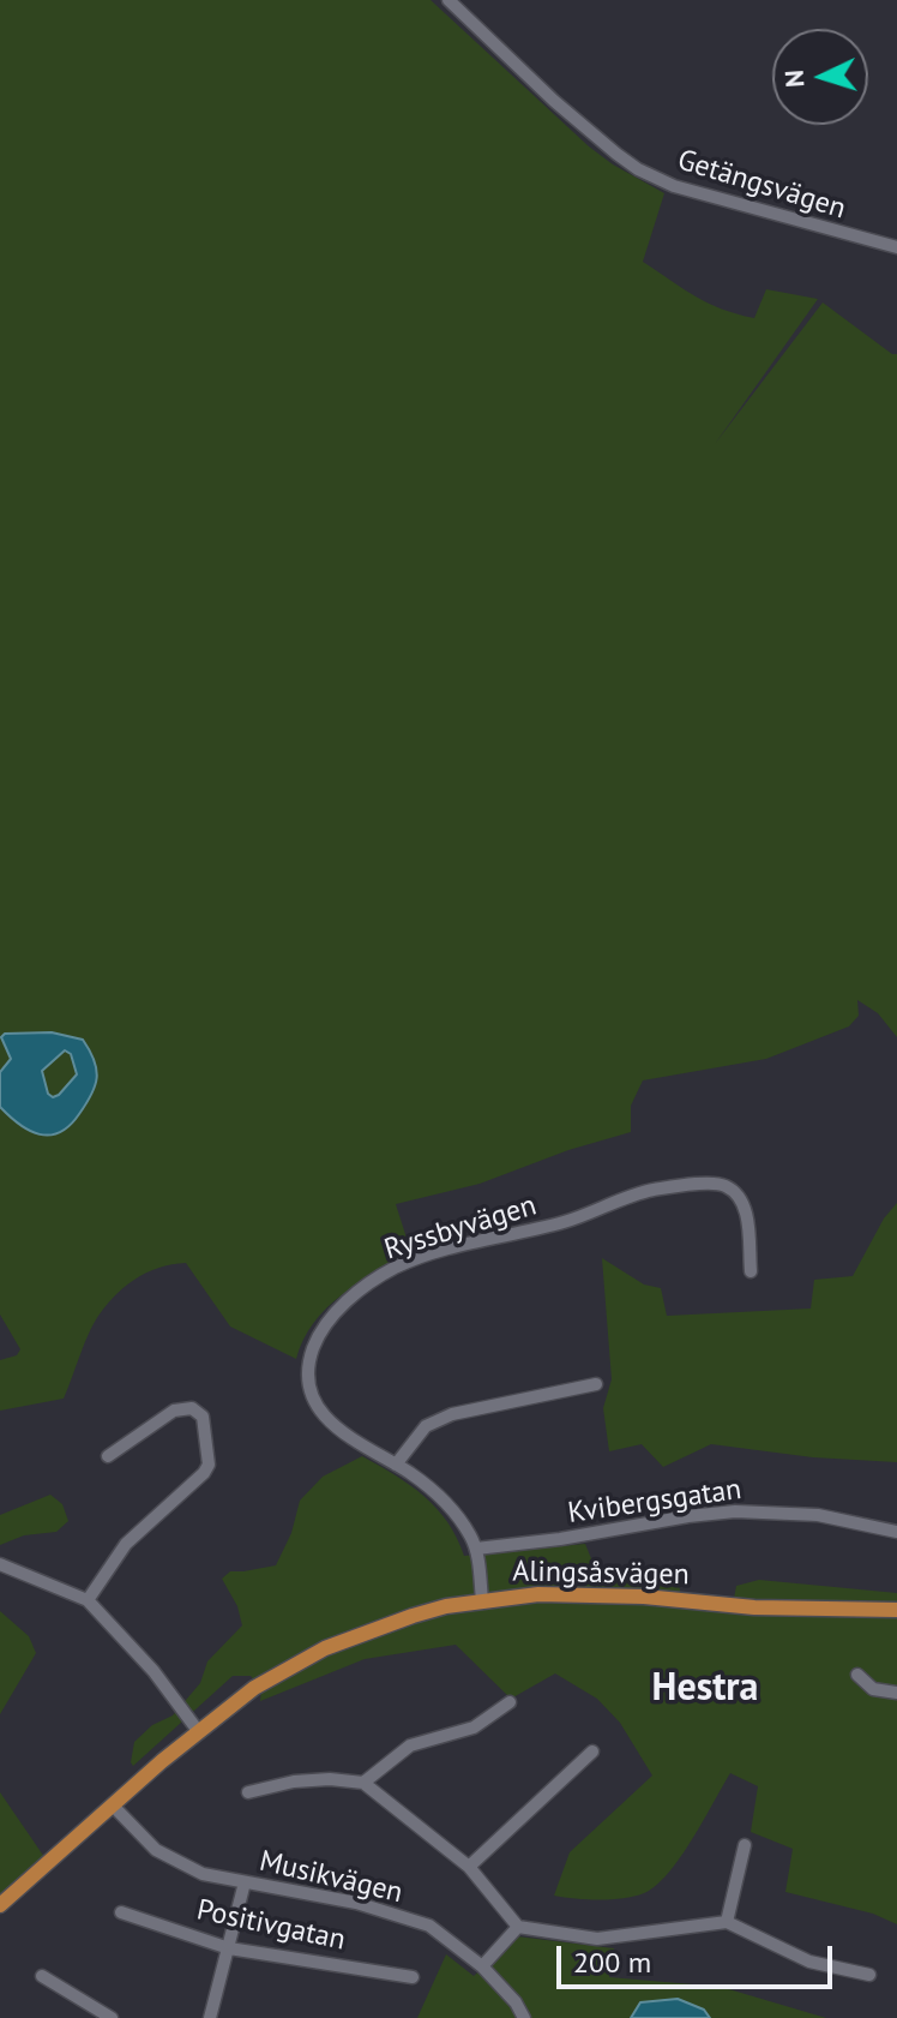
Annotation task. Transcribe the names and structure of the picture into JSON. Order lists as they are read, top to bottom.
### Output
{
  "streets": {
    "main road": ["Alingsåsvägen"],
    "street": [
      "Getängsvägen",
      "Ryssbyvägen",
      "Kvibergsgatan",
      "Musikvägen",
      "Positivgatan"
    ]
  },
  "crossings": [
    ["Ryssbyvägen", "Kvibergsgatan"],
    ["Ryssbyvägen", "Alingsåsvägen"],
    ["Alingsåsvägen", "Musikvägen"]
  ],
  "districts": ["Hestra"],
  "scale_bar": "200 m",
  "north": "left"
}
